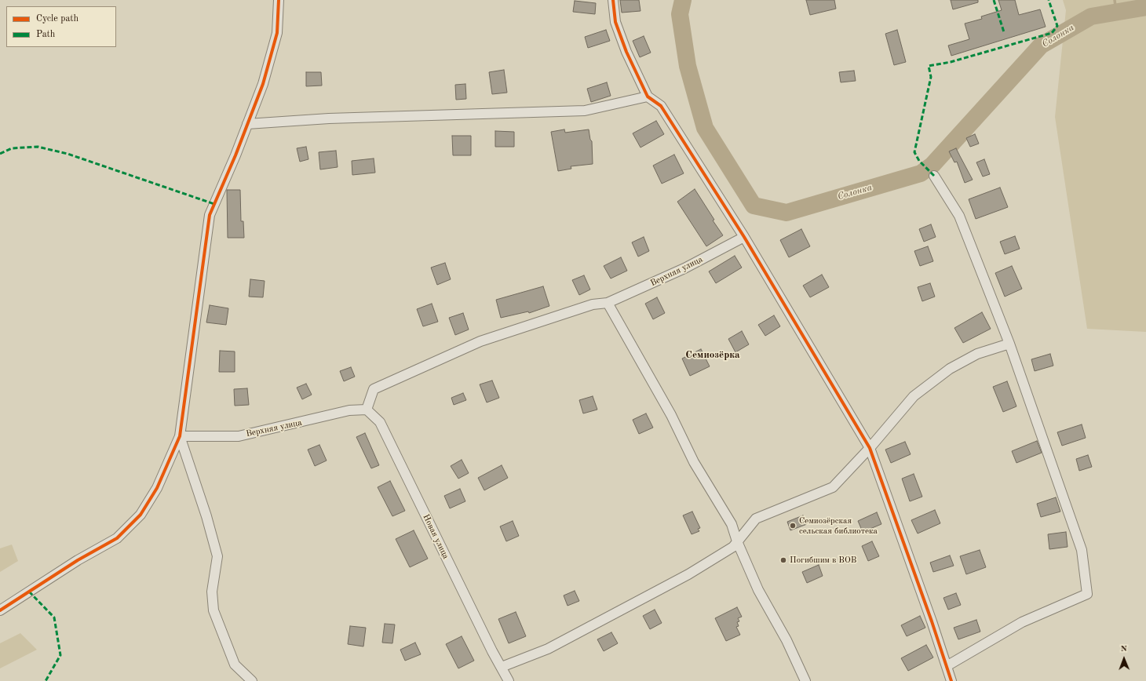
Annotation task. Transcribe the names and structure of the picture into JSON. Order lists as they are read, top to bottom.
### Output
{
  "streets": {
    "street": ["Верхняя улица", "Новая улица"]
  },
  "crossings": [
    ["Верхняя улица", "Новая улица"]
  ],
  "districts": ["Семиозёрка"],
  "water": ["Солонка"],
  "places": ["Семиозёрская сельская библиотека", "Погибшим в ВОВ"],
  "legend": ["Cycle path", "Path"],
  "north": "top"
}
